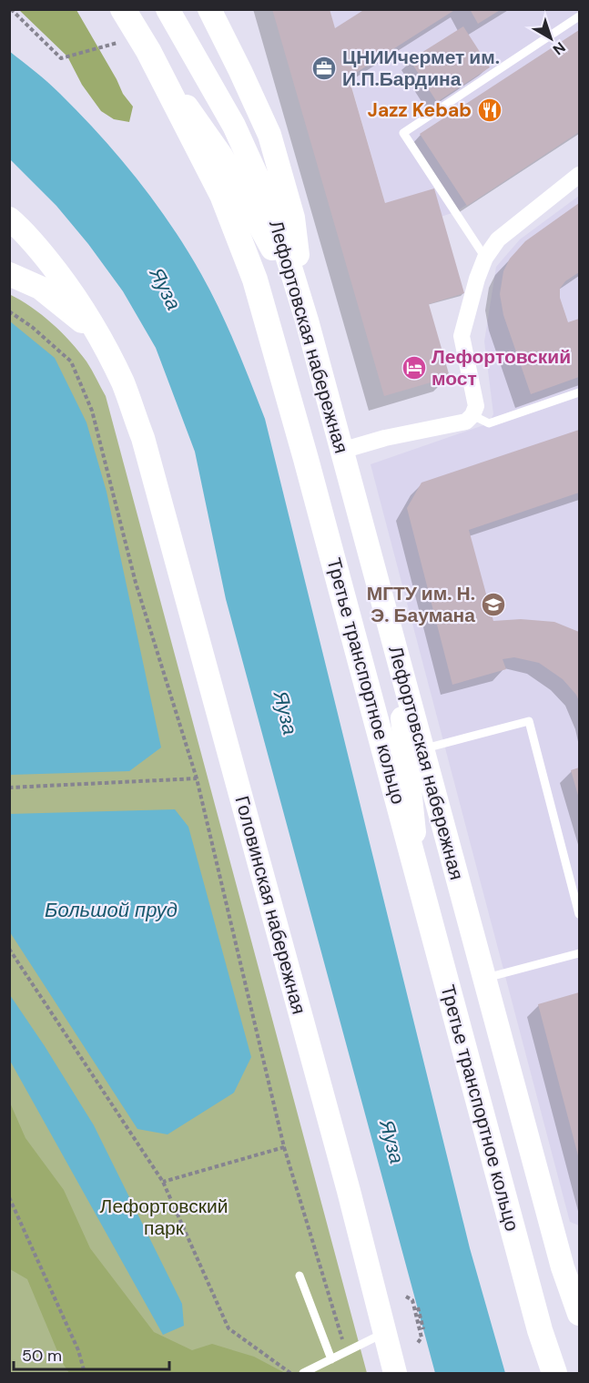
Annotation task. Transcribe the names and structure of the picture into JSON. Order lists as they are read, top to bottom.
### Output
{
  "streets": {
    "main road": ["Лефортовская набережная", "Третье транспортное кольцо", "Головинская набережная"]
  },
  "water": ["Яуза", "Большой пруд"],
  "parks": ["Лефортовский парк"],
  "places": {
    "office": ["ЦНИИчермет им. И.П.Бардина"],
    "restaurant": ["Jazz Kebab"],
    "hotel": ["Лефортовский мост"],
    "school or university": ["МГТУ им. Н. Э. Баумана"]
  },
  "scale_bar": "50 m",
  "north": "bottom right"
}
